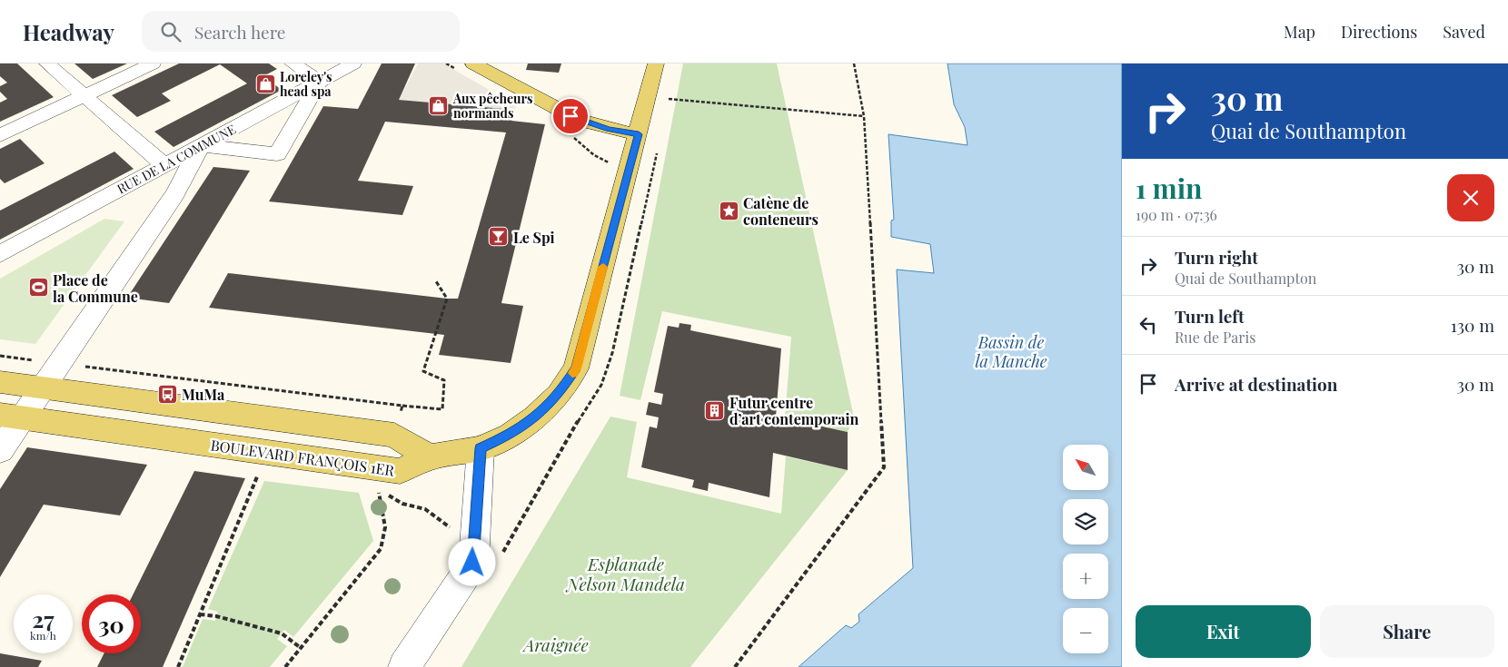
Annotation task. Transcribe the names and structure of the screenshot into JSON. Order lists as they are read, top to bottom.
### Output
{
  "streets": {
    "main road": ["BOULEVARD FRANÇOIS 1ER"],
    "street": ["RUE DE LA COMMUNE"]
  },
  "water": ["Bassin de la Manche"],
  "parks": ["Esplanade Nelson Mandela", "Araignée"],
  "places": {
    "shop": ["Loreley's head spa", "Aux pêcheurs normands"],
    "place": ["Catène de conteneurs"],
    "bar": ["Le Spi"],
    "sports": ["Place de la Commune"],
    "bus stop": ["MuMa"],
    "building": ["Futur centre d’art contemporain"]
  },
  "north": "top left",
  "page": {
    "header": "Headway",
    "search": "Search here",
    "nav": ["Map", "Directions", "Saved"],
    "turn": ["30 m", "Quai de Southampton"],
    "heading": ["1 min", "190 m · 07:36"],
    "list": [
      {
        "name": "Turn right",
        "note": "Quai de Southampton",
        "value": "30 m"
      },
      {
        "name": "Turn left",
        "note": "Rue de Paris",
        "value": "130 m"
      },
      {
        "name": "Arrive at destination",
        "value": "30 m"
      }
    ],
    "map_buttons": ["+", "−"],
    "speed": "27 km/h",
    "limit": "30",
    "buttons": ["Exit", "Share"]
  }
}
